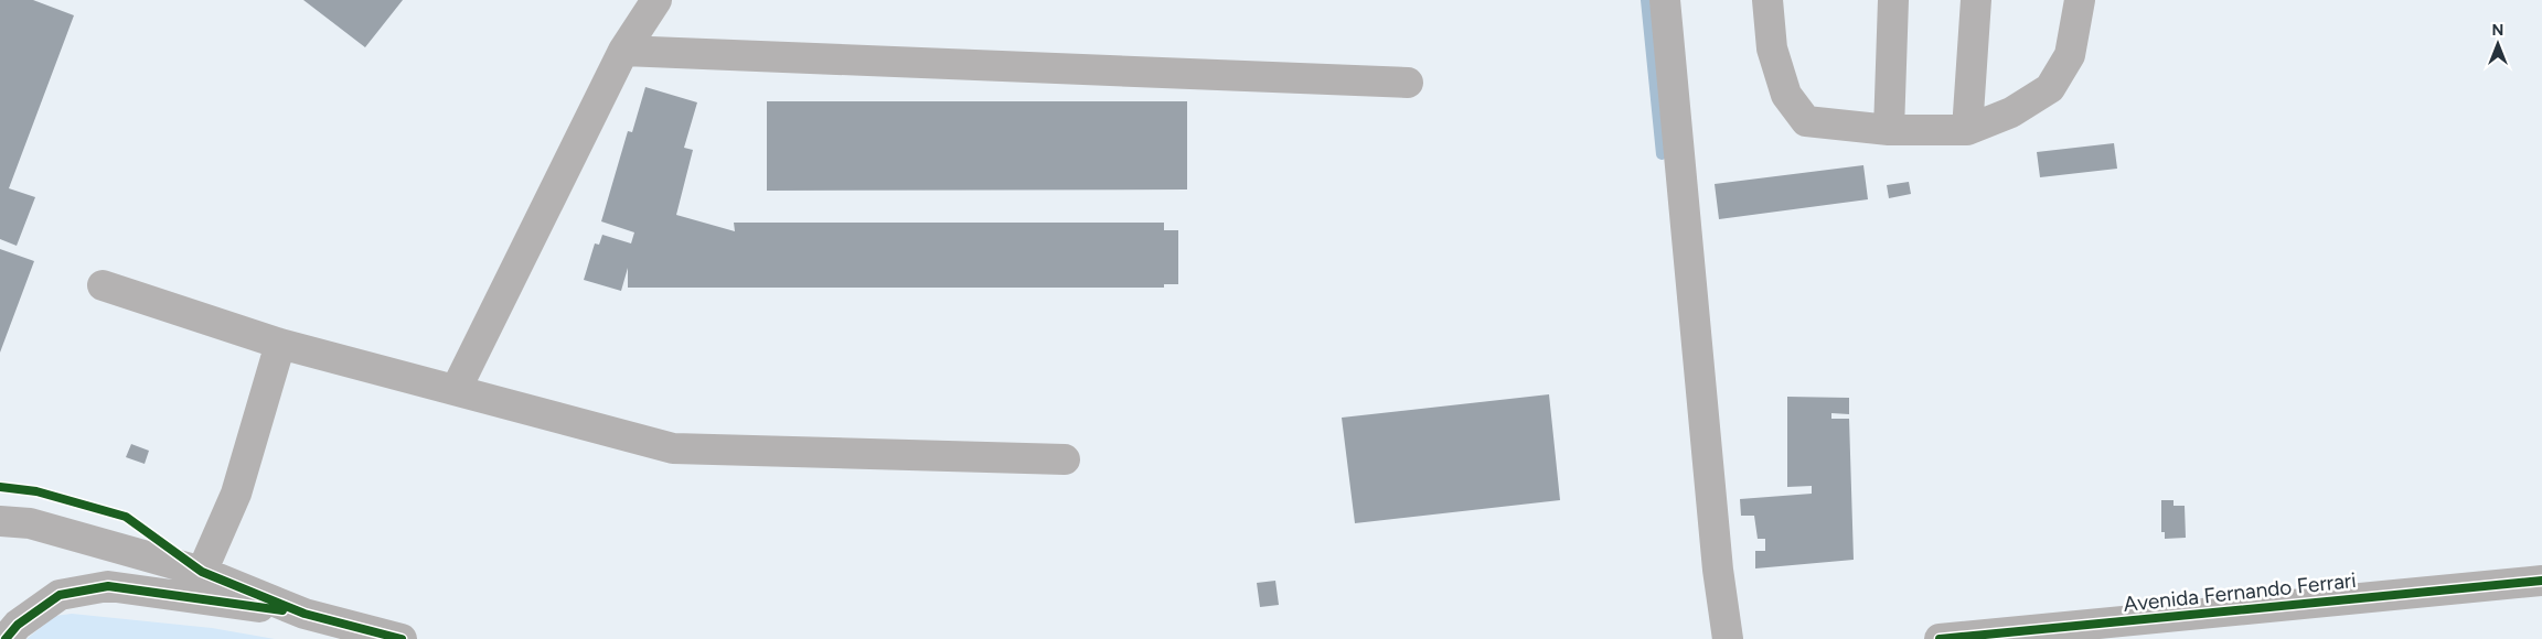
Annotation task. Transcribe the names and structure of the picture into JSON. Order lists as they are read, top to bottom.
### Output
{
  "streets": {
    "street": ["Avenida Fernando Ferrari"]
  },
  "north": "top"
}
